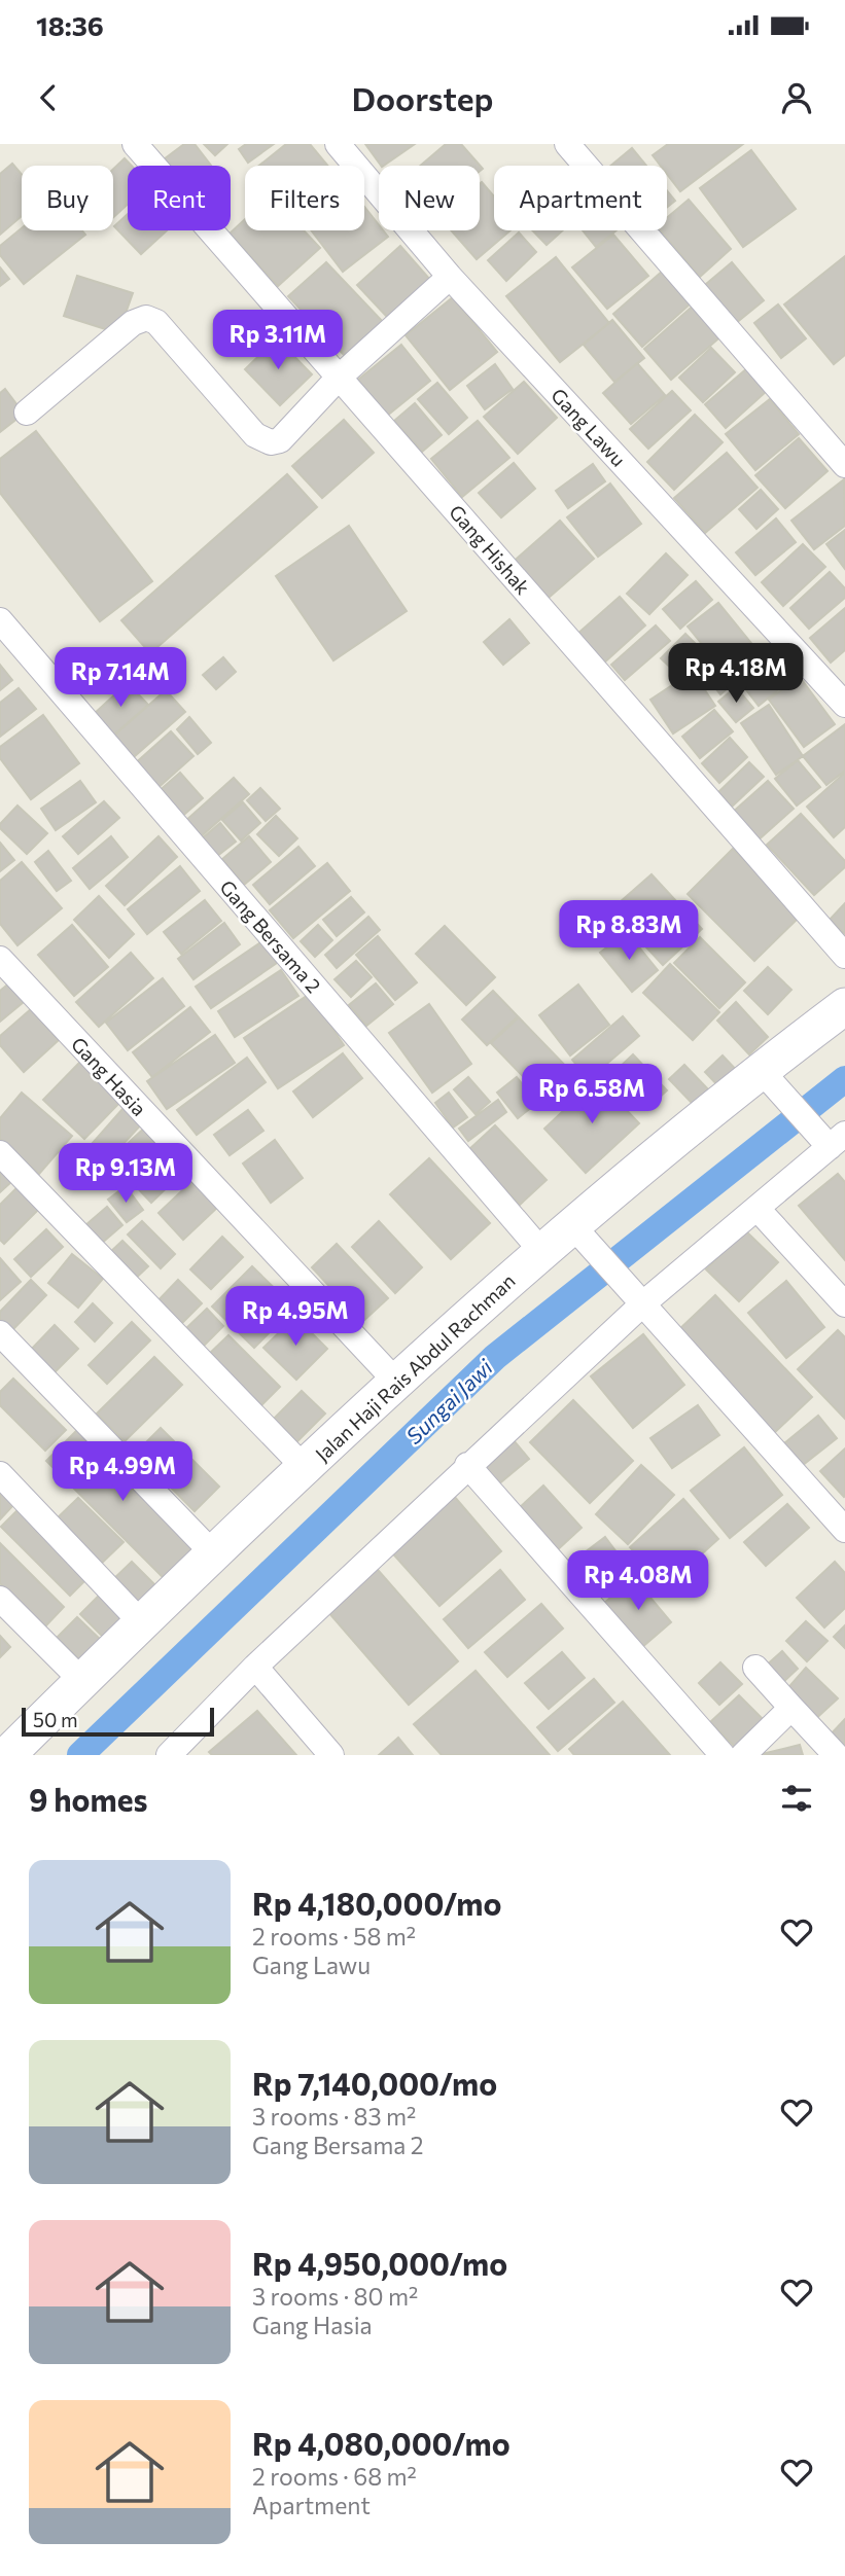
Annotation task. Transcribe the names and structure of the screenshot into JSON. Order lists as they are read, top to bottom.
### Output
{
  "streets": {
    "street": [
      "Gang Lawu",
      "Gang Hishak",
      "Gang Bersama 2",
      "Gang Hasia",
      "Jalan Haji Rais Abdul Rachman"
    ]
  },
  "crossings": [
    ["Gang Bersama 2", "Jalan Haji Rais Abdul Rachman"],
    ["Gang Hasia", "Jalan Haji Rais Abdul Rachman"]
  ],
  "water": ["Sungai Jawi"],
  "scale_bar": "50 m",
  "page": {
    "status": "18:36",
    "header": "Doorstep",
    "chip": [
      "Buy",
      "Rent",
      "Filters",
      "New",
      "Apartment"
    ],
    "price": [
      "Rp 3.11M",
      "Rp 4.18M",
      "Rp 7.14M",
      "Rp 8.83M",
      "Rp 6.58M",
      "Rp 9.13M",
      "Rp 4.95M",
      "Rp 4.99M",
      "Rp 4.08M"
    ],
    "scale": "50 m",
    "heading": "9 homes",
    "list": [
      {
        "name": "Rp 4,180,000/mo",
        "note": "2 rooms · 58 m² · Gang Lawu"
      },
      {
        "name": "Rp 7,140,000/mo",
        "note": "3 rooms · 83 m² · Gang Bersama 2"
      },
      {
        "name": "Rp 4,950,000/mo",
        "note": "3 rooms · 80 m² · Gang Hasia"
      },
      {
        "name": "Rp 4,080,000/mo",
        "note": "2 rooms · 68 m² · Apartment"
      }
    ]
  }
}
